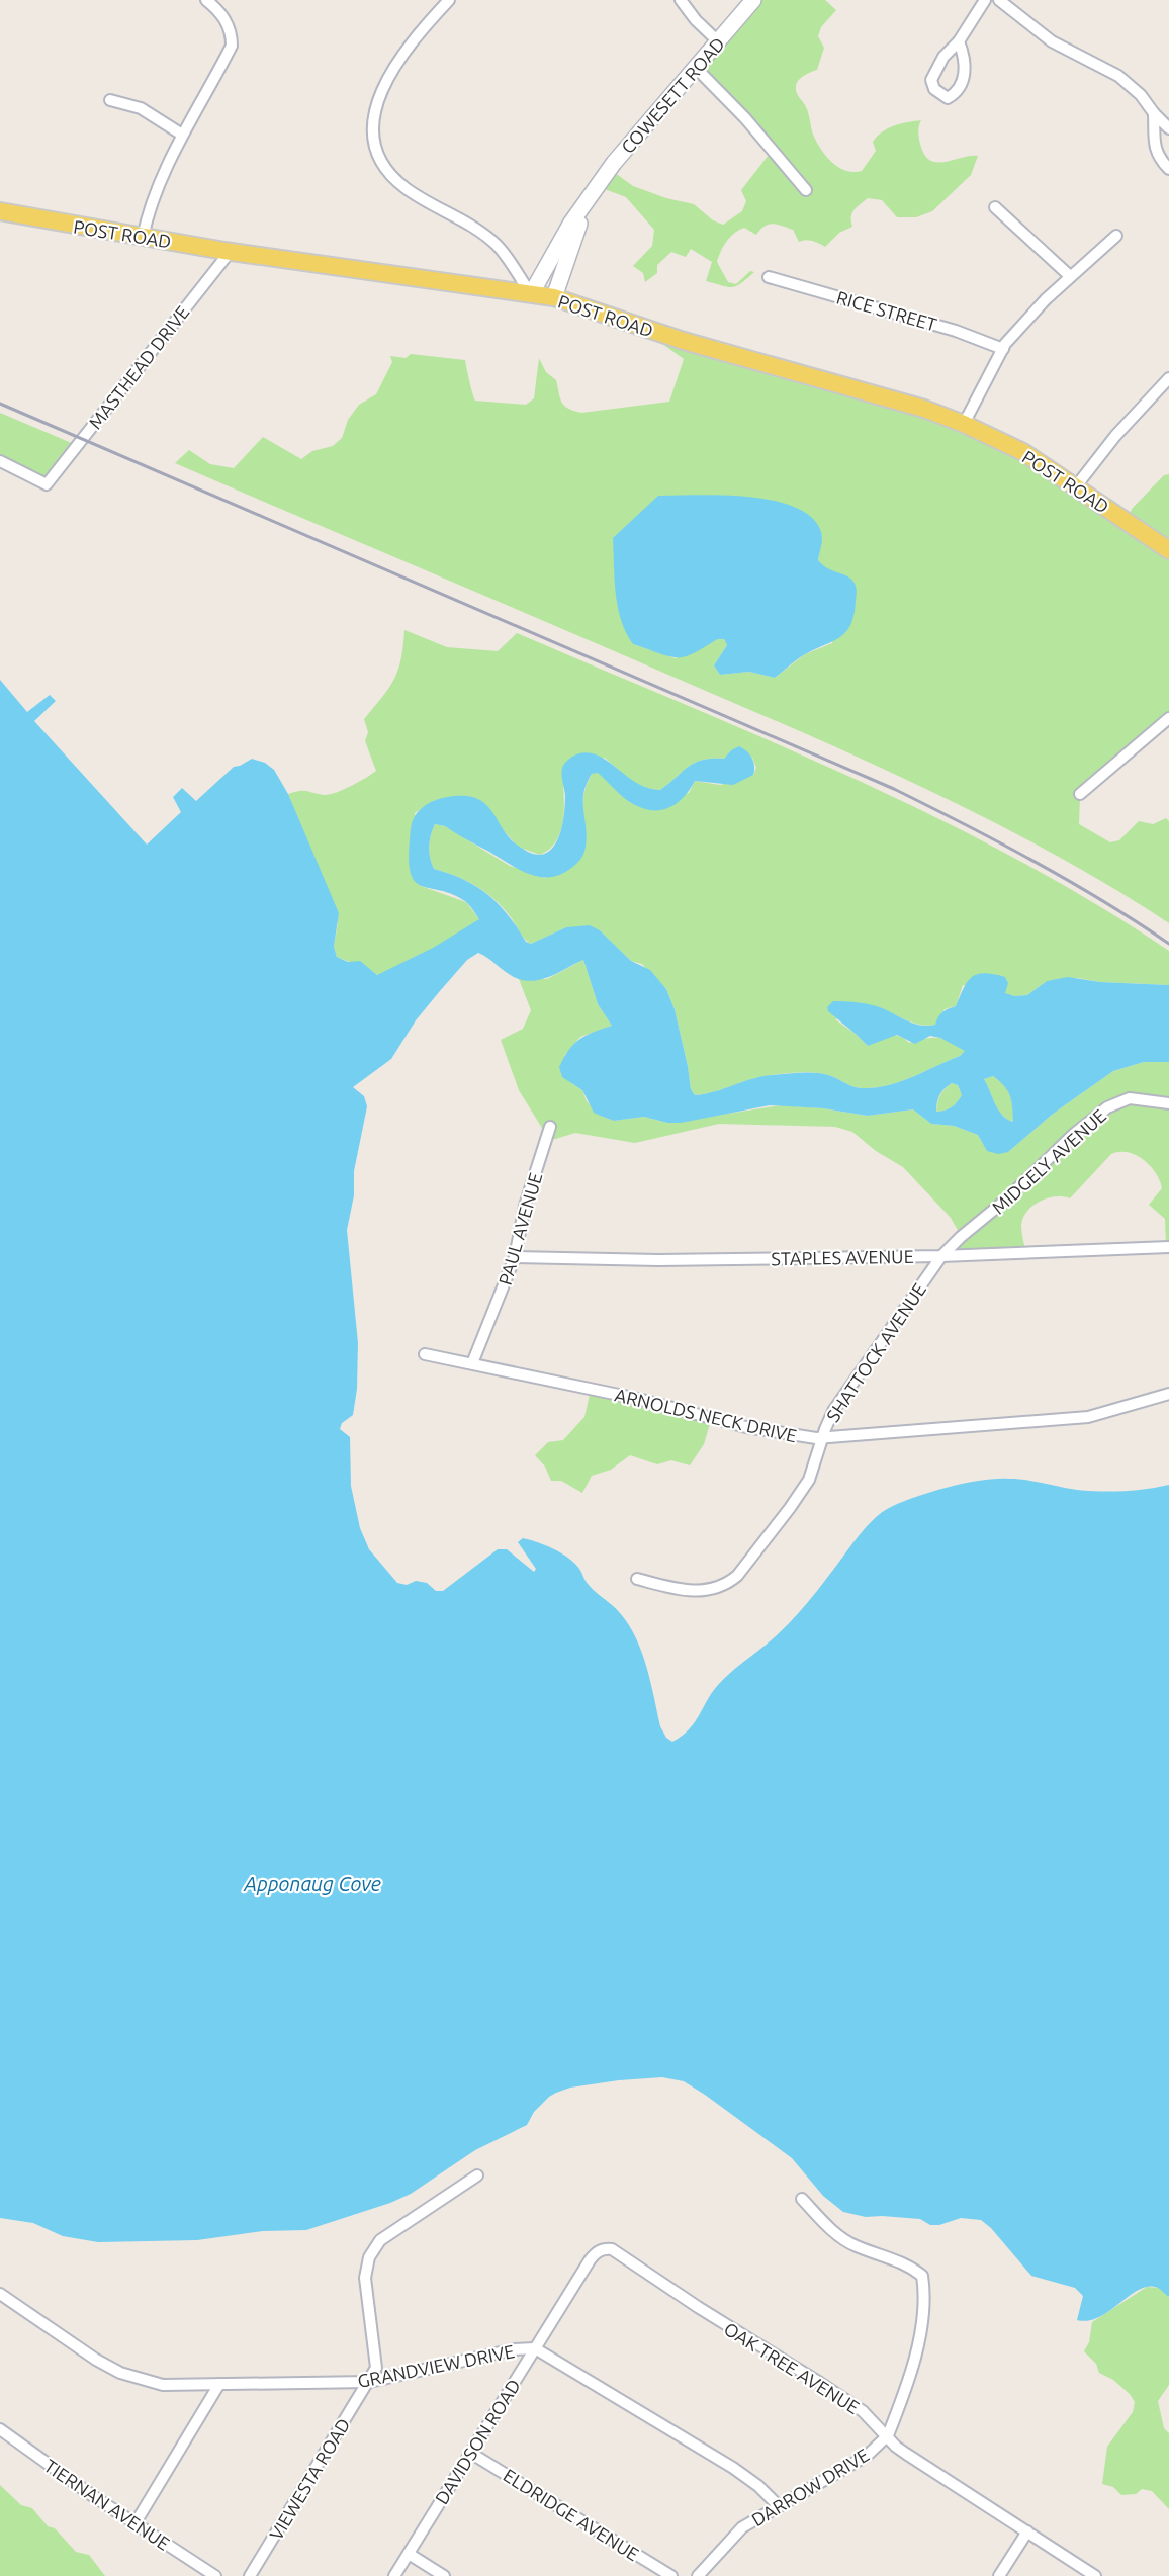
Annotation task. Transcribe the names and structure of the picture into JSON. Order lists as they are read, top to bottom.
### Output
{
  "streets": {
    "main road": ["COWESETT ROAD", "POST ROAD"],
    "street": [
      "RICE STREET",
      "MASTHEAD DRIVE",
      "MIDGELY AVENUE",
      "PAUL AVENUE",
      "STAPLES AVENUE",
      "SHATTOCK AVENUE",
      "ARNOLDS NECK DRIVE",
      "GRANDVIEW DRIVE",
      "OAK TREE AVENUE",
      "DAVIDSON ROAD",
      "VIEWESTA ROAD",
      "DARROW DRIVE",
      "TIERNAN AVENUE",
      "ELDRIDGE AVENUE"
    ]
  },
  "crossings": [
    ["COWESETT ROAD", "POST ROAD"],
    ["POST ROAD", "MASTHEAD DRIVE"],
    ["MIDGELY AVENUE", "STAPLES AVENUE"],
    ["MIDGELY AVENUE", "SHATTOCK AVENUE"],
    ["PAUL AVENUE", "STAPLES AVENUE"],
    ["PAUL AVENUE", "ARNOLDS NECK DRIVE"],
    ["STAPLES AVENUE", "SHATTOCK AVENUE"],
    ["SHATTOCK AVENUE", "ARNOLDS NECK DRIVE"],
    ["GRANDVIEW DRIVE", "DAVIDSON ROAD"],
    ["GRANDVIEW DRIVE", "VIEWESTA ROAD"],
    ["GRANDVIEW DRIVE", "DARROW DRIVE"],
    ["OAK TREE AVENUE", "DAVIDSON ROAD"],
    ["OAK TREE AVENUE", "DARROW DRIVE"],
    ["DAVIDSON ROAD", "ELDRIDGE AVENUE"]
  ],
  "water": ["Apponaug Cove"]
}
